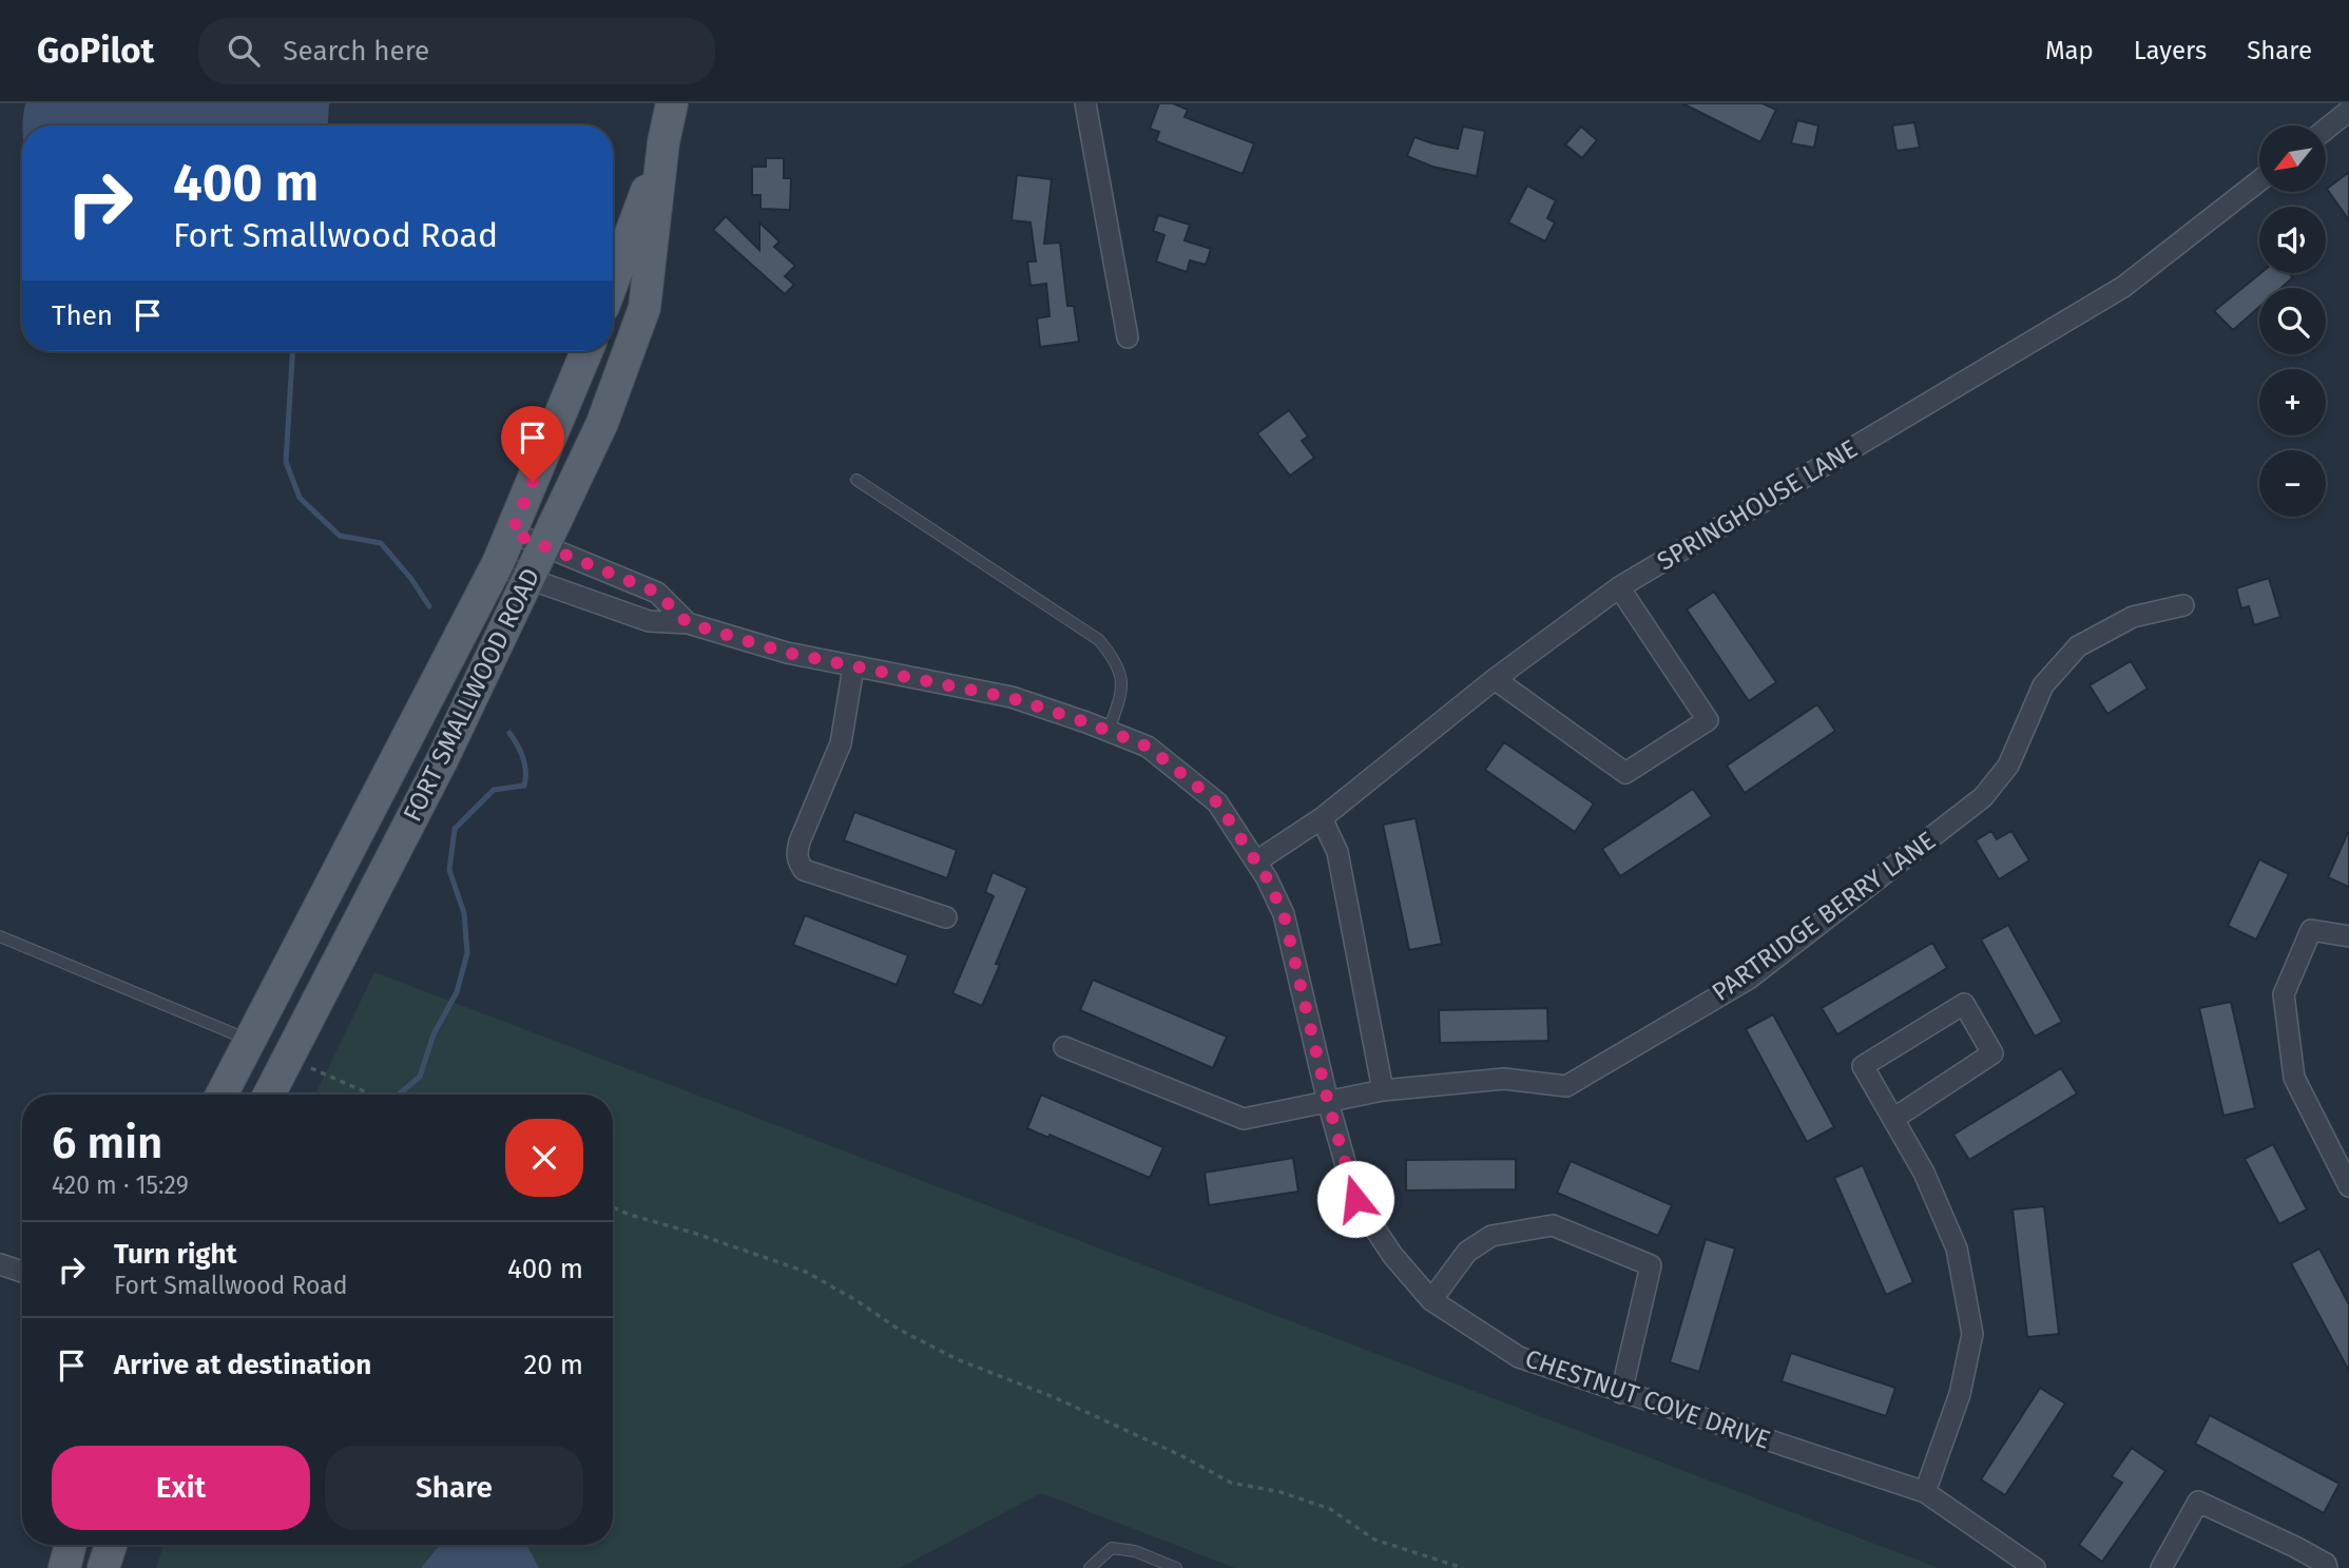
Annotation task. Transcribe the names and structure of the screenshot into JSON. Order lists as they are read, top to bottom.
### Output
{
  "streets": {
    "main road": ["FORT SMALLWOOD ROAD"],
    "street": ["SPRINGHOUSE LANE", "PARTRIDGE BERRY LANE", "CHESTNUT COVE DRIVE"]
  },
  "crossings": [
    ["SPRINGHOUSE LANE", "CHESTNUT COVE DRIVE"],
    ["FORT SMALLWOOD ROAD", "CHESTNUT COVE DRIVE"],
    ["PARTRIDGE BERRY LANE", "CHESTNUT COVE DRIVE"]
  ],
  "north": "bottom left",
  "page": {
    "header": "GoPilot",
    "search": "Search here",
    "nav": ["Map", "Layers", "Share"],
    "map_buttons": ["+", "−"],
    "turn": ["400 m", "Fort Smallwood Road"],
    "then": "Then",
    "heading": ["6 min", "420 m · 15:29"],
    "list": [
      {
        "name": "Turn right",
        "note": "Fort Smallwood Road",
        "value": "400 m"
      },
      {
        "name": "Arrive at destination",
        "value": "20 m"
      }
    ],
    "buttons": ["Exit", "Share"]
  }
}
